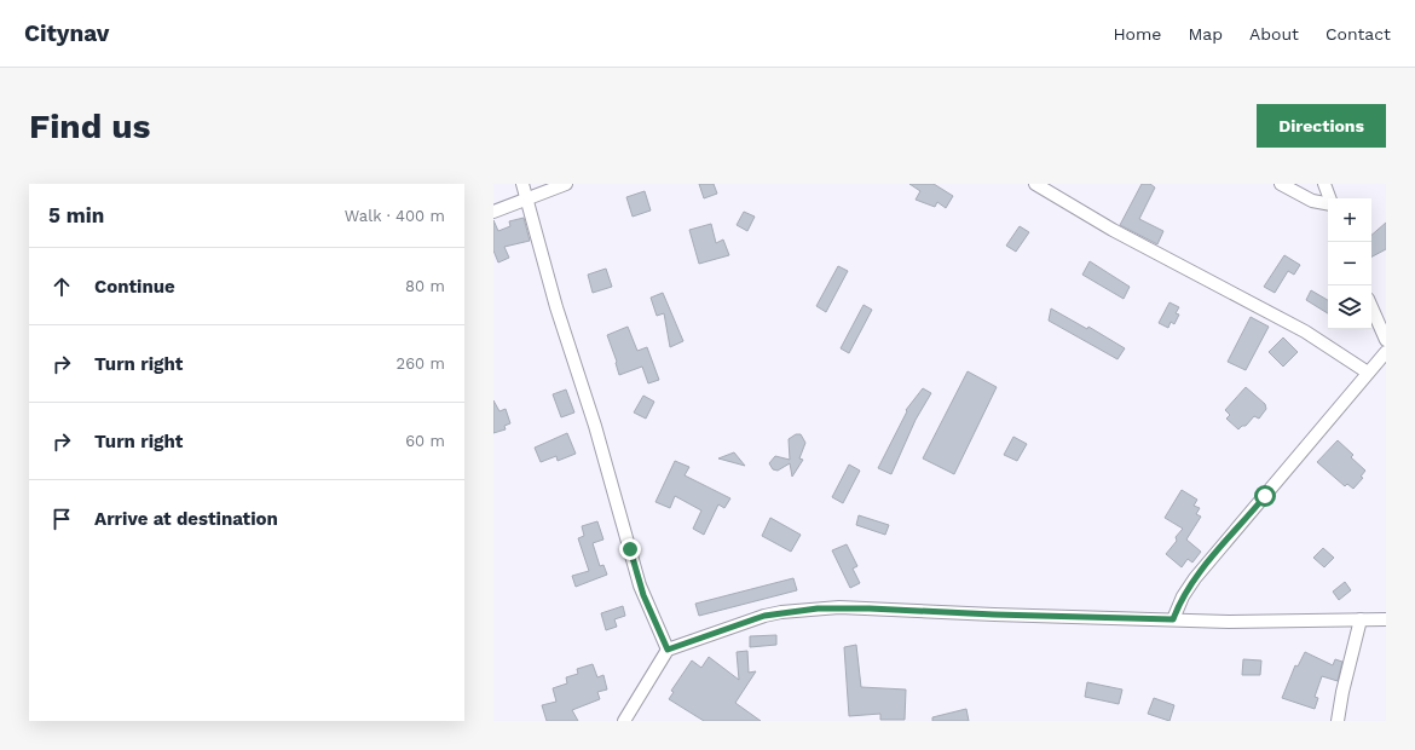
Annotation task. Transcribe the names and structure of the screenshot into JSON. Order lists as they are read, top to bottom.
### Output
{
  "page": {
    "header": "Citynav",
    "nav": [
      "Home",
      "Map",
      "About",
      "Contact"
    ],
    "buttons": "Directions",
    "title": "Find us",
    "heading": ["5 min", "Walk · 400 m"],
    "map_buttons": ["+", "−"],
    "list": [
      ["Continue", "80 m"],
      ["Turn right", "260 m"],
      ["Turn right", "60 m"],
      "Arrive at destination"
    ]
  }
}
